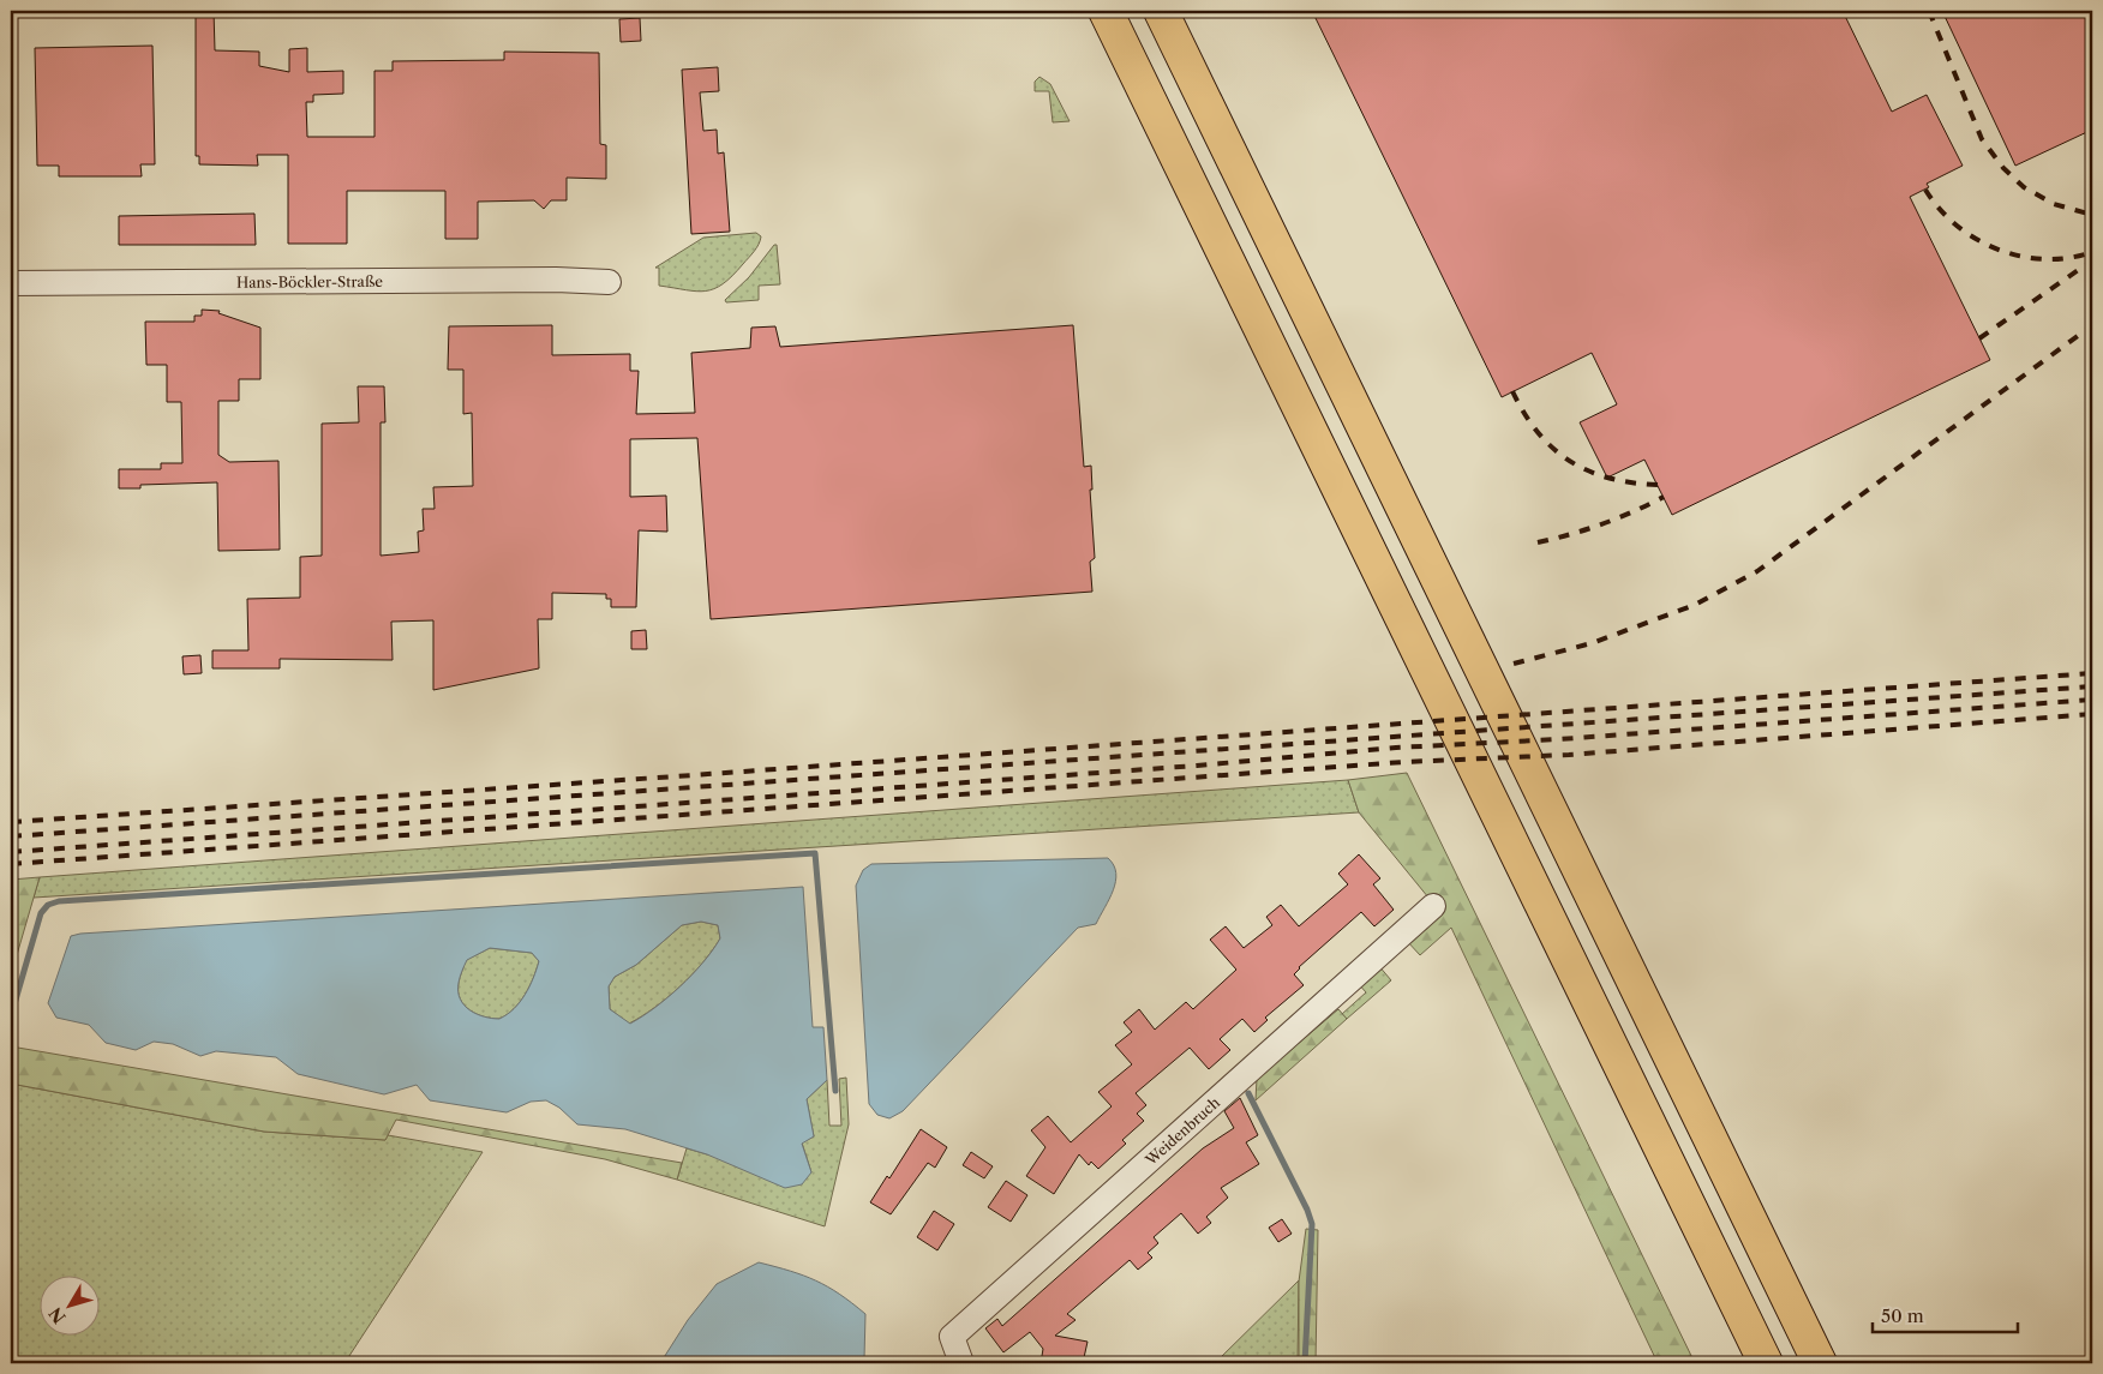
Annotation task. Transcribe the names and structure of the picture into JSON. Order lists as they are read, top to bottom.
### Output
{
  "streets": {
    "street": ["Hans-Böckler-Straße", "Weidenbruch"]
  },
  "scale_bar": "50 m",
  "north": "bottom left"
}
